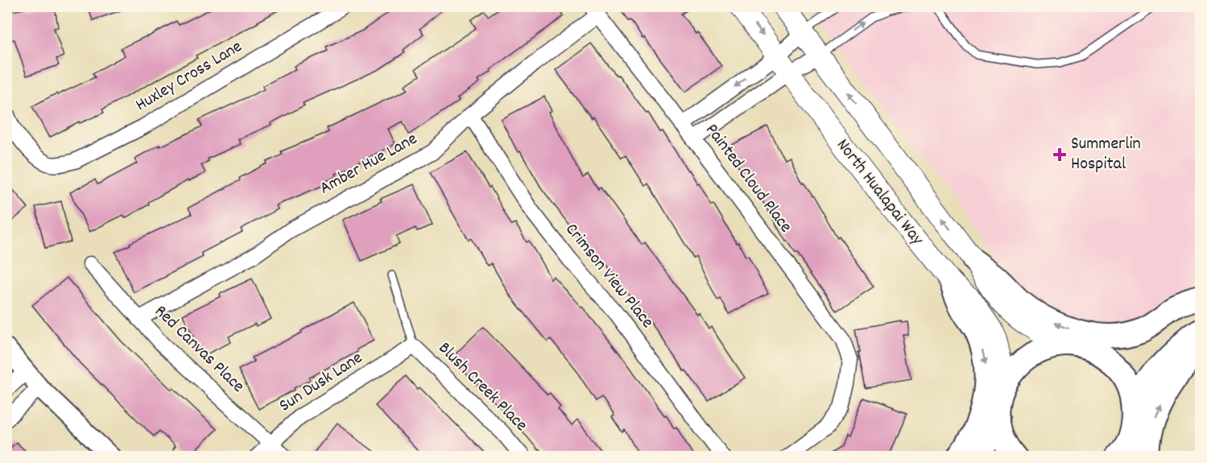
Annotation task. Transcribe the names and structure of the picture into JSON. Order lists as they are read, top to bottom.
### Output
{
  "streets": {
    "main road": ["North Hualapai Way"],
    "street": [
      "Huxley Cross Lane",
      "Amber Hue Lane",
      "Painted Cloud Place",
      "Crimson View Place",
      "Red Canvas Place",
      "Sun Dusk Lane",
      "Blush Creek Place"
    ]
  },
  "crossings": [
    ["Amber Hue Lane", "Painted Cloud Place"],
    ["Amber Hue Lane", "Crimson View Place"],
    ["Amber Hue Lane", "Red Canvas Place"],
    ["Red Canvas Place", "Sun Dusk Lane"],
    ["Sun Dusk Lane", "Blush Creek Place"]
  ],
  "places": {
    "health": ["Summerlin Hospital"]
  }
}
